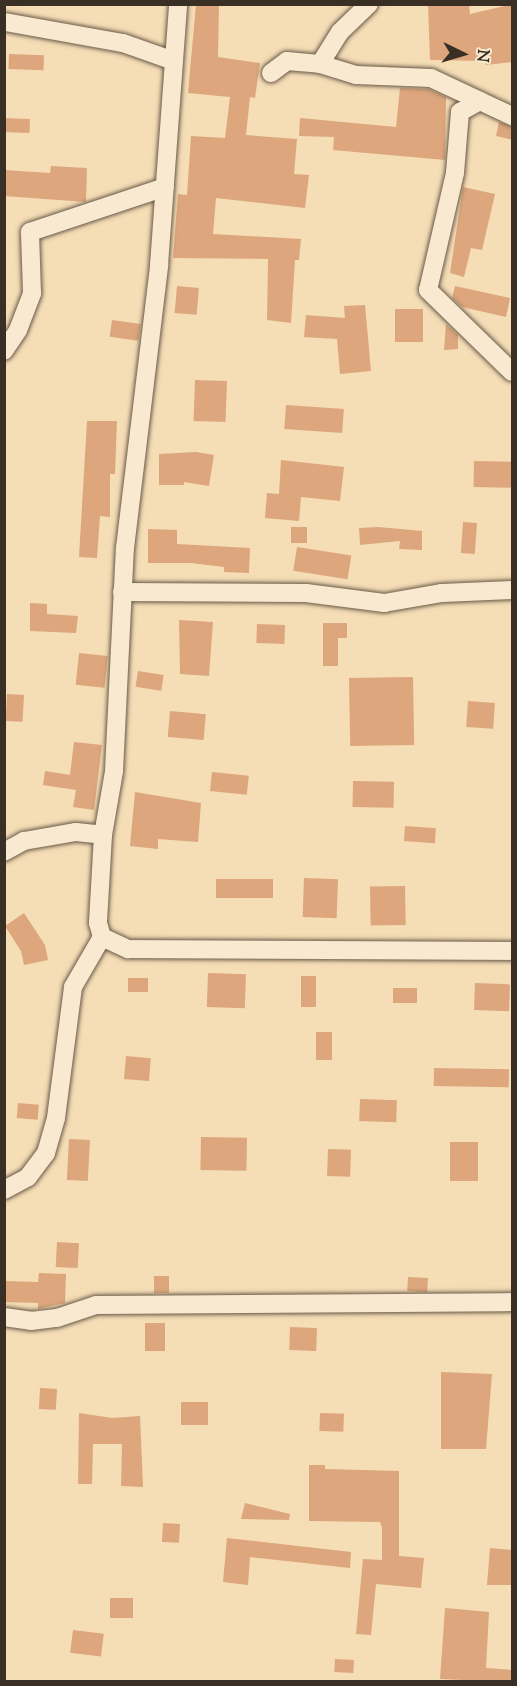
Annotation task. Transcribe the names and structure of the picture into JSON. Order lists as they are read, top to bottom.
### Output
{
  "north": "right"
}
